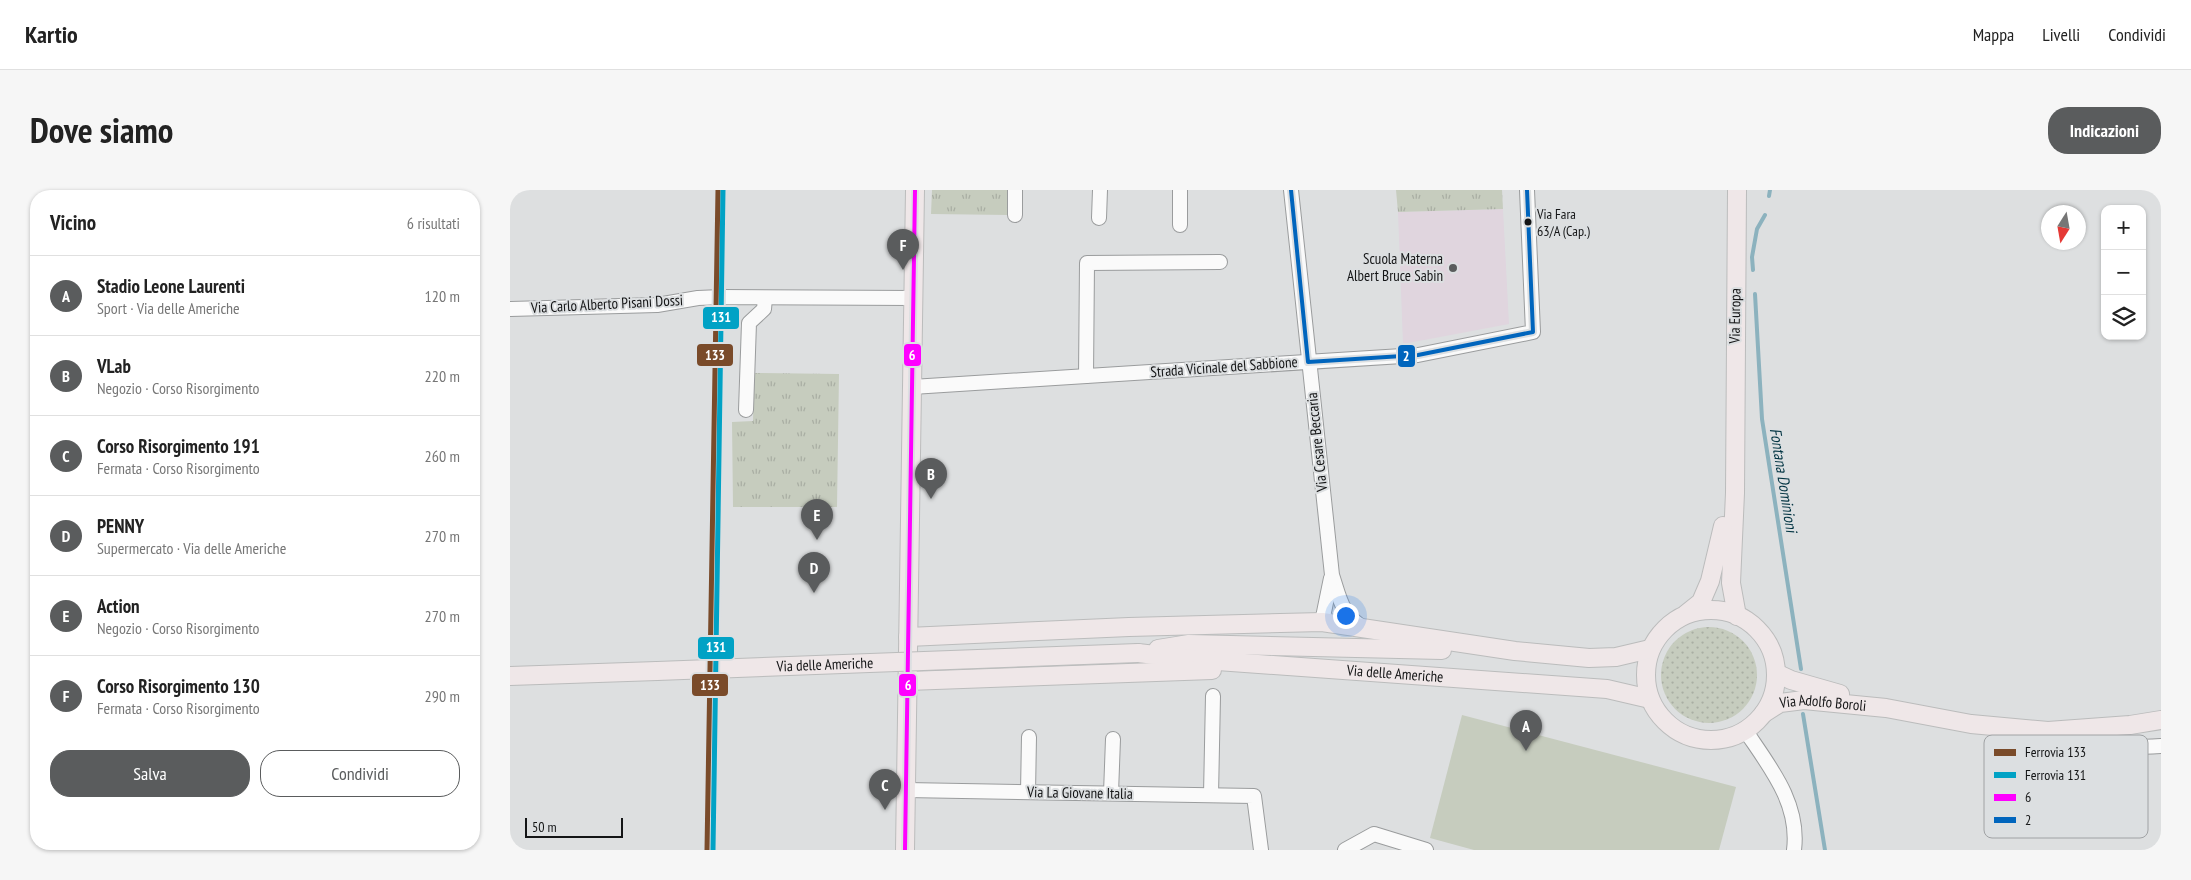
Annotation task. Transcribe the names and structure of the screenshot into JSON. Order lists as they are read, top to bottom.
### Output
{
  "streets": {
    "main road": ["Via Europa", "Via delle Americhe", "Via Adolfo Boroli"],
    "street": [
      "Via Carlo Alberto Pisani Dossi",
      "Strada Vicinale del Sabbione",
      "Via Cesare Beccaria",
      "Via La Giovane Italia"
    ]
  },
  "crossings": [
    ["Via Europa", "Via delle Americhe"],
    ["Via Europa", "Via Adolfo Boroli"],
    ["Strada Vicinale del Sabbione", "Via Cesare Beccaria"],
    ["Via delle Americhe", "Via Adolfo Boroli"]
  ],
  "water": ["Fontana Dominioni"],
  "places": ["Via Fara 63/A (Cap.)", "Scuola Materna Albert Bruce Sabin"],
  "lines": [
    "rail line 133",
    "rail line 131",
    "transit line 6",
    "transit line 2"
  ],
  "legend": [
    "Ferrovia 133",
    "Ferrovia 131",
    "6",
    "2"
  ],
  "scale_bar": "50 m",
  "north": "bottom",
  "page": {
    "header": "Kartio",
    "nav": ["Mappa", "Livelli", "Condividi"],
    "title": "Dove siamo",
    "buttons": [
      "Indicazioni",
      ["Salva", "Condividi"]
    ],
    "heading": ["Vicino", "6 risultati"],
    "map_buttons": ["+", "−"],
    "pins": [
      "F",
      "B",
      "E",
      "D",
      "A",
      "C"
    ],
    "list": [
      {
        "mark": "A",
        "name": "Stadio Leone Laurenti",
        "note": "Sport · Via delle Americhe",
        "value": "120 m"
      },
      {
        "mark": "B",
        "name": "VLab",
        "note": "Negozio · Corso Risorgimento",
        "value": "220 m"
      },
      {
        "mark": "C",
        "name": "Corso Risorgimento 191",
        "note": "Fermata · Corso Risorgimento",
        "value": "260 m"
      },
      {
        "mark": "D",
        "name": "PENNY",
        "note": "Supermercato · Via delle Americhe",
        "value": "270 m"
      },
      {
        "mark": "E",
        "name": "Action",
        "note": "Negozio · Corso Risorgimento",
        "value": "270 m"
      },
      {
        "mark": "F",
        "name": "Corso Risorgimento 130",
        "note": "Fermata · Corso Risorgimento",
        "value": "290 m"
      }
    ],
    "scale": "50 m"
  }
}
